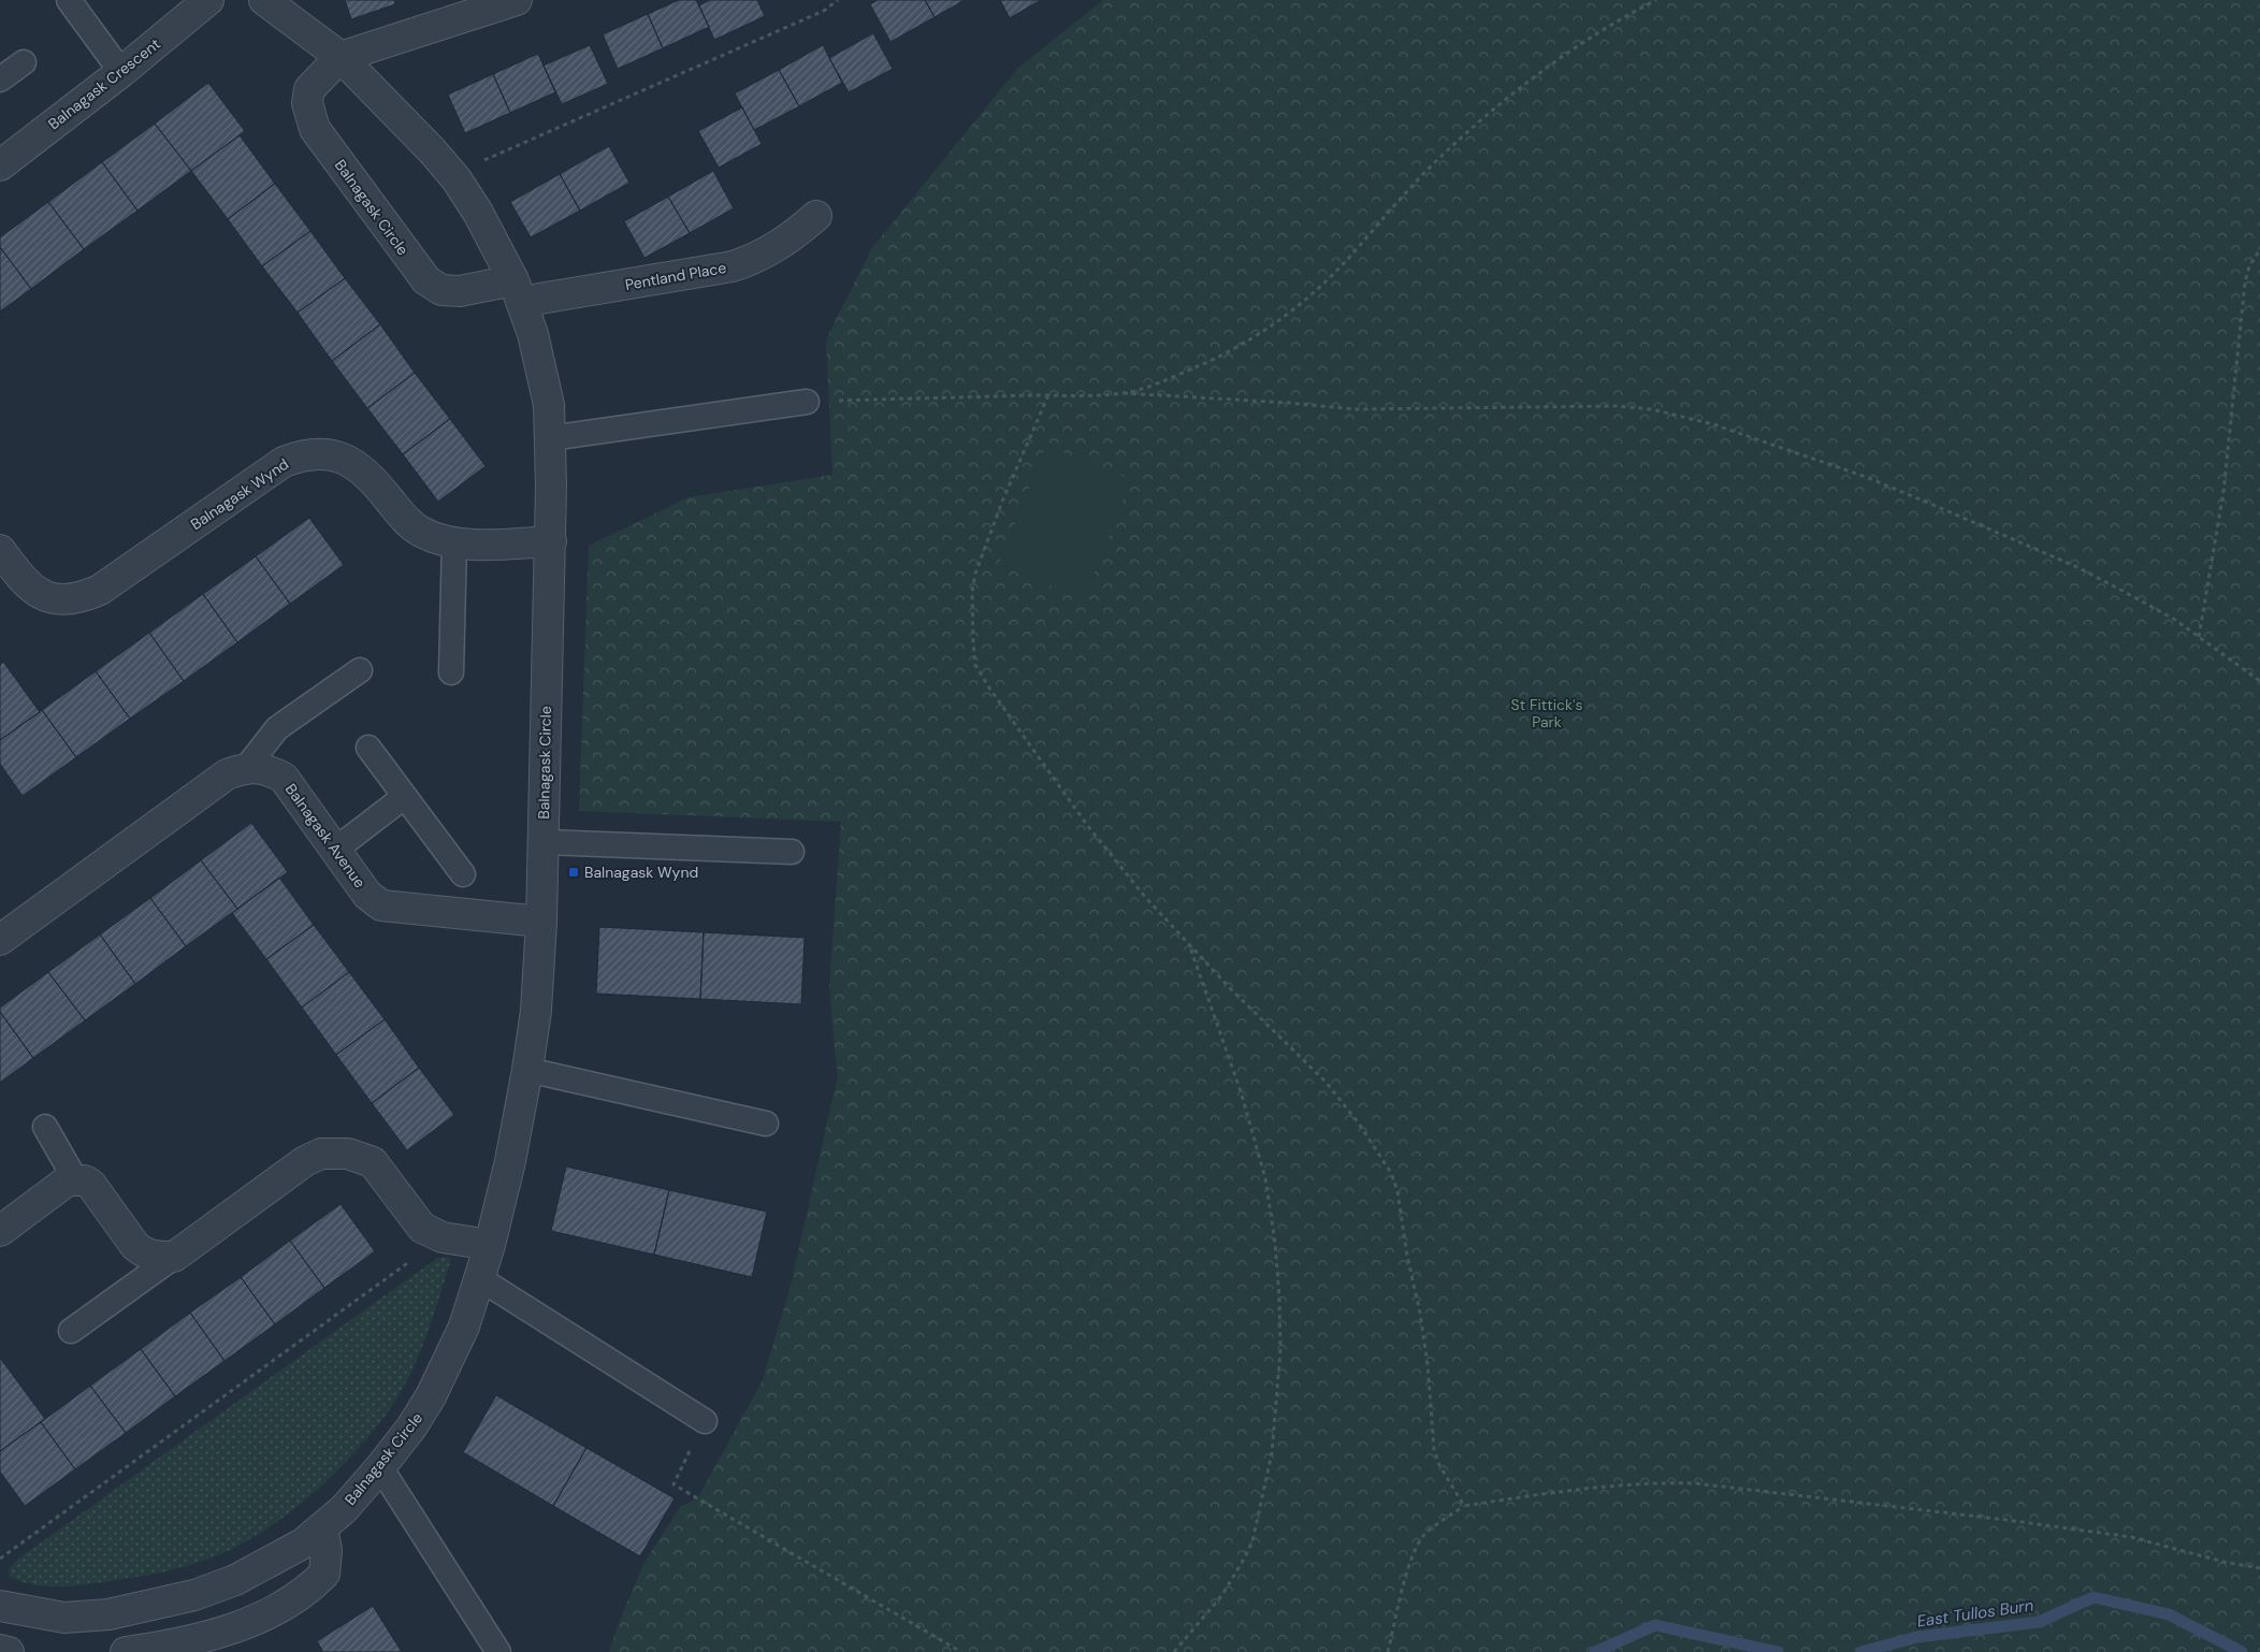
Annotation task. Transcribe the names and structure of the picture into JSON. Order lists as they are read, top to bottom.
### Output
{
  "streets": {
    "street": [
      "Balnagask Crescent",
      "Balnagask Circle",
      "Pentland Place",
      "Balnagask Wynd",
      "Balnagask Avenue"
    ]
  },
  "crossings": [
    ["Balnagask Circle", "Pentland Place"],
    ["Balnagask Circle", "Balnagask Wynd"],
    ["Balnagask Circle", "Balnagask Avenue"]
  ],
  "water": ["East Tullos Burn"],
  "parks": ["St Fittick's Park"],
  "places": {
    "transit": ["Balnagask Wynd"]
  }
}
